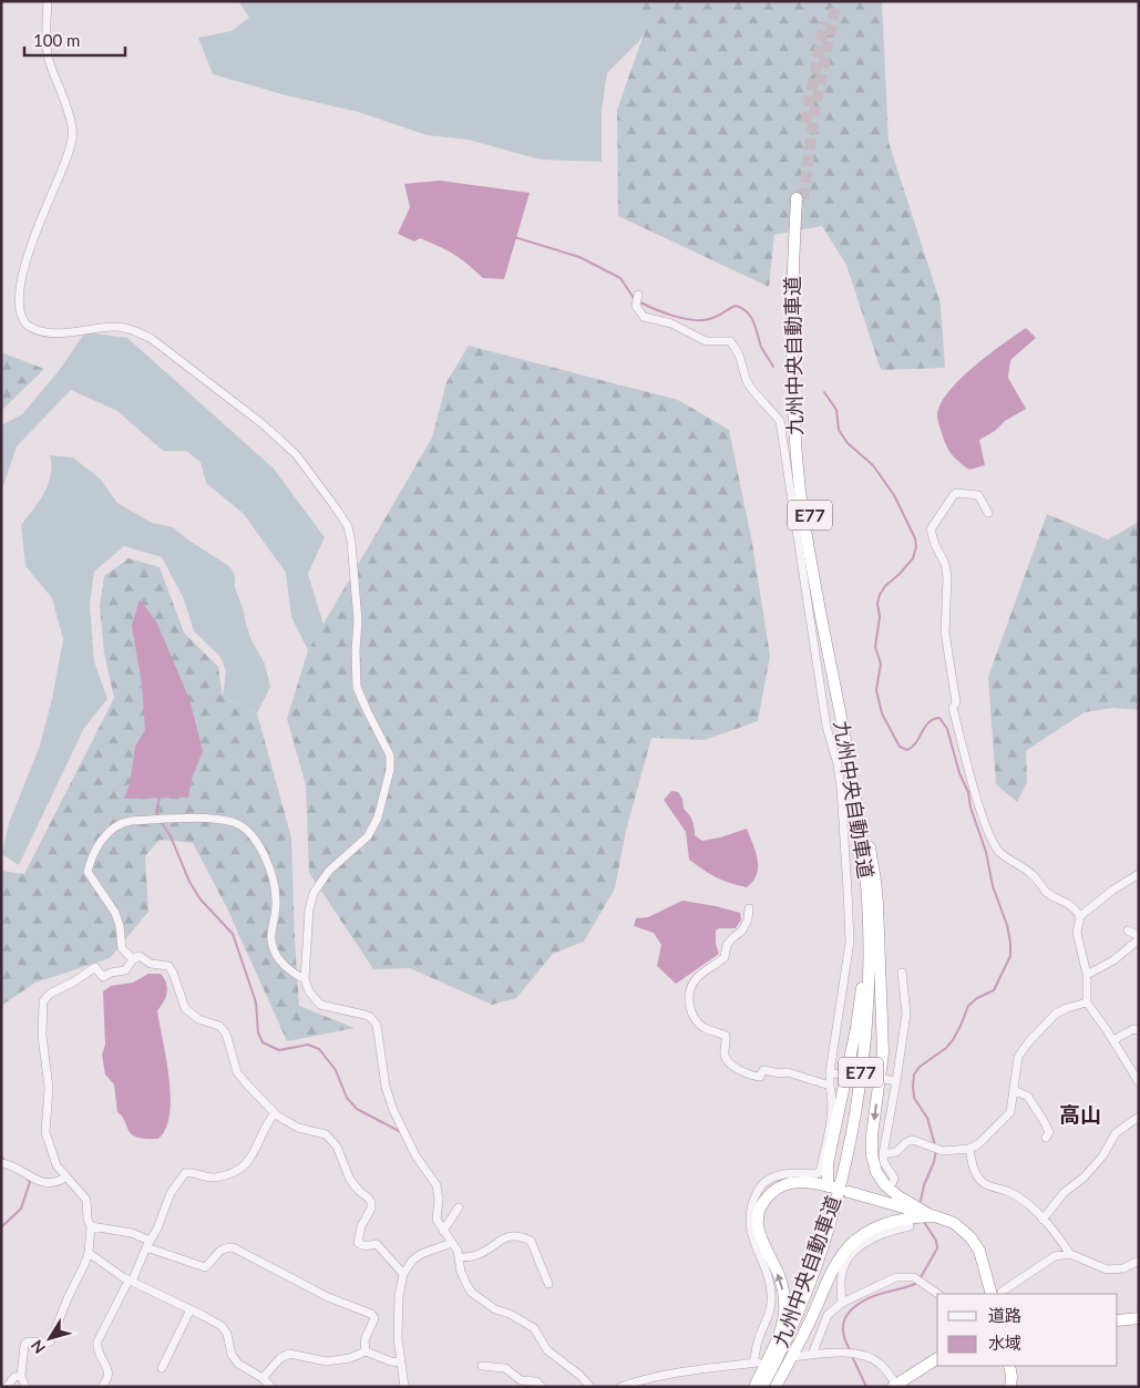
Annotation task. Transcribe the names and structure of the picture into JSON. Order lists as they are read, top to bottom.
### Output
{
  "streets": {
    "highway": ["九州中央自動車道", "E77"]
  },
  "districts": ["高山"],
  "legend": ["道路", "水域"],
  "scale_bar": "100 m",
  "north": "bottom left"
}
